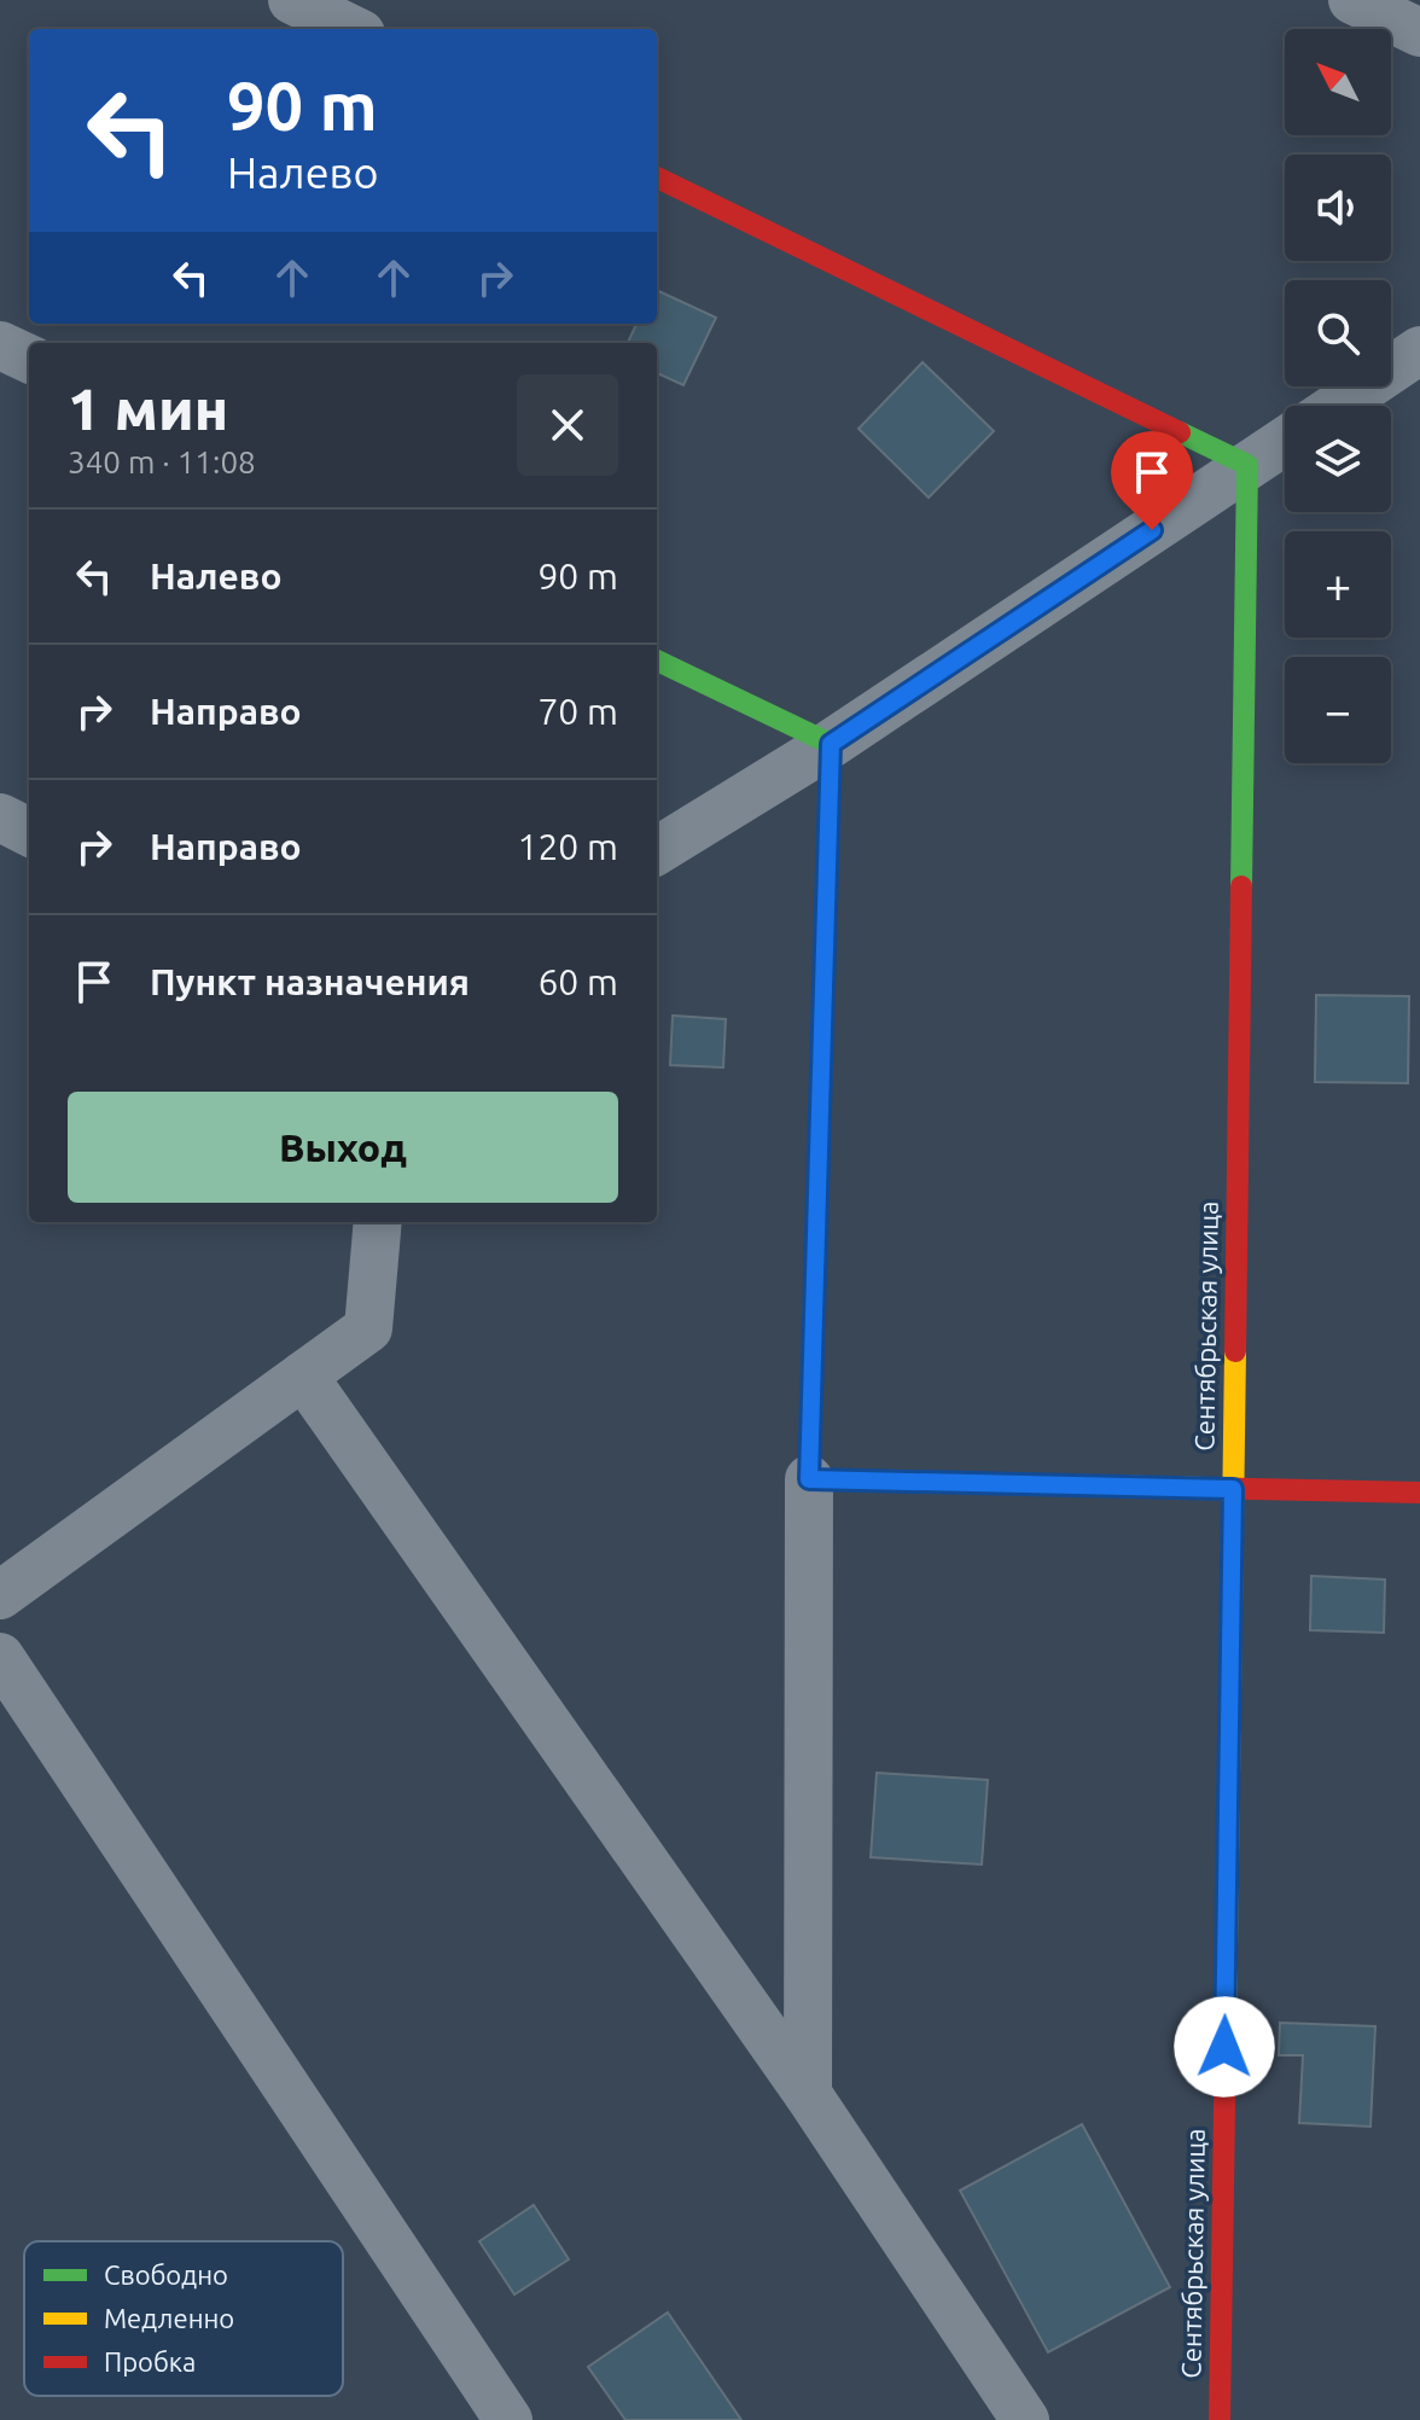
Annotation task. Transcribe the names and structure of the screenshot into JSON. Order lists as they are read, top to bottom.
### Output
{
  "streets": {
    "street": ["Сентябрьская улица"]
  },
  "legend": ["Свободно", "Медленно", "Пробка"],
  "north": "top left",
  "page": {
    "map_buttons": ["+", "−"],
    "turn": ["90 m", "Налево"],
    "heading": ["1 мин", "340 m · 11:08"],
    "list": [
      {
        "name": "Налево",
        "value": "90 m"
      },
      {
        "name": "Направо",
        "value": "70 m"
      },
      {
        "name": "Направо",
        "value": "120 m"
      },
      {
        "name": "Пункт назначения",
        "value": "60 m"
      }
    ],
    "buttons": "Выход"
  }
}
